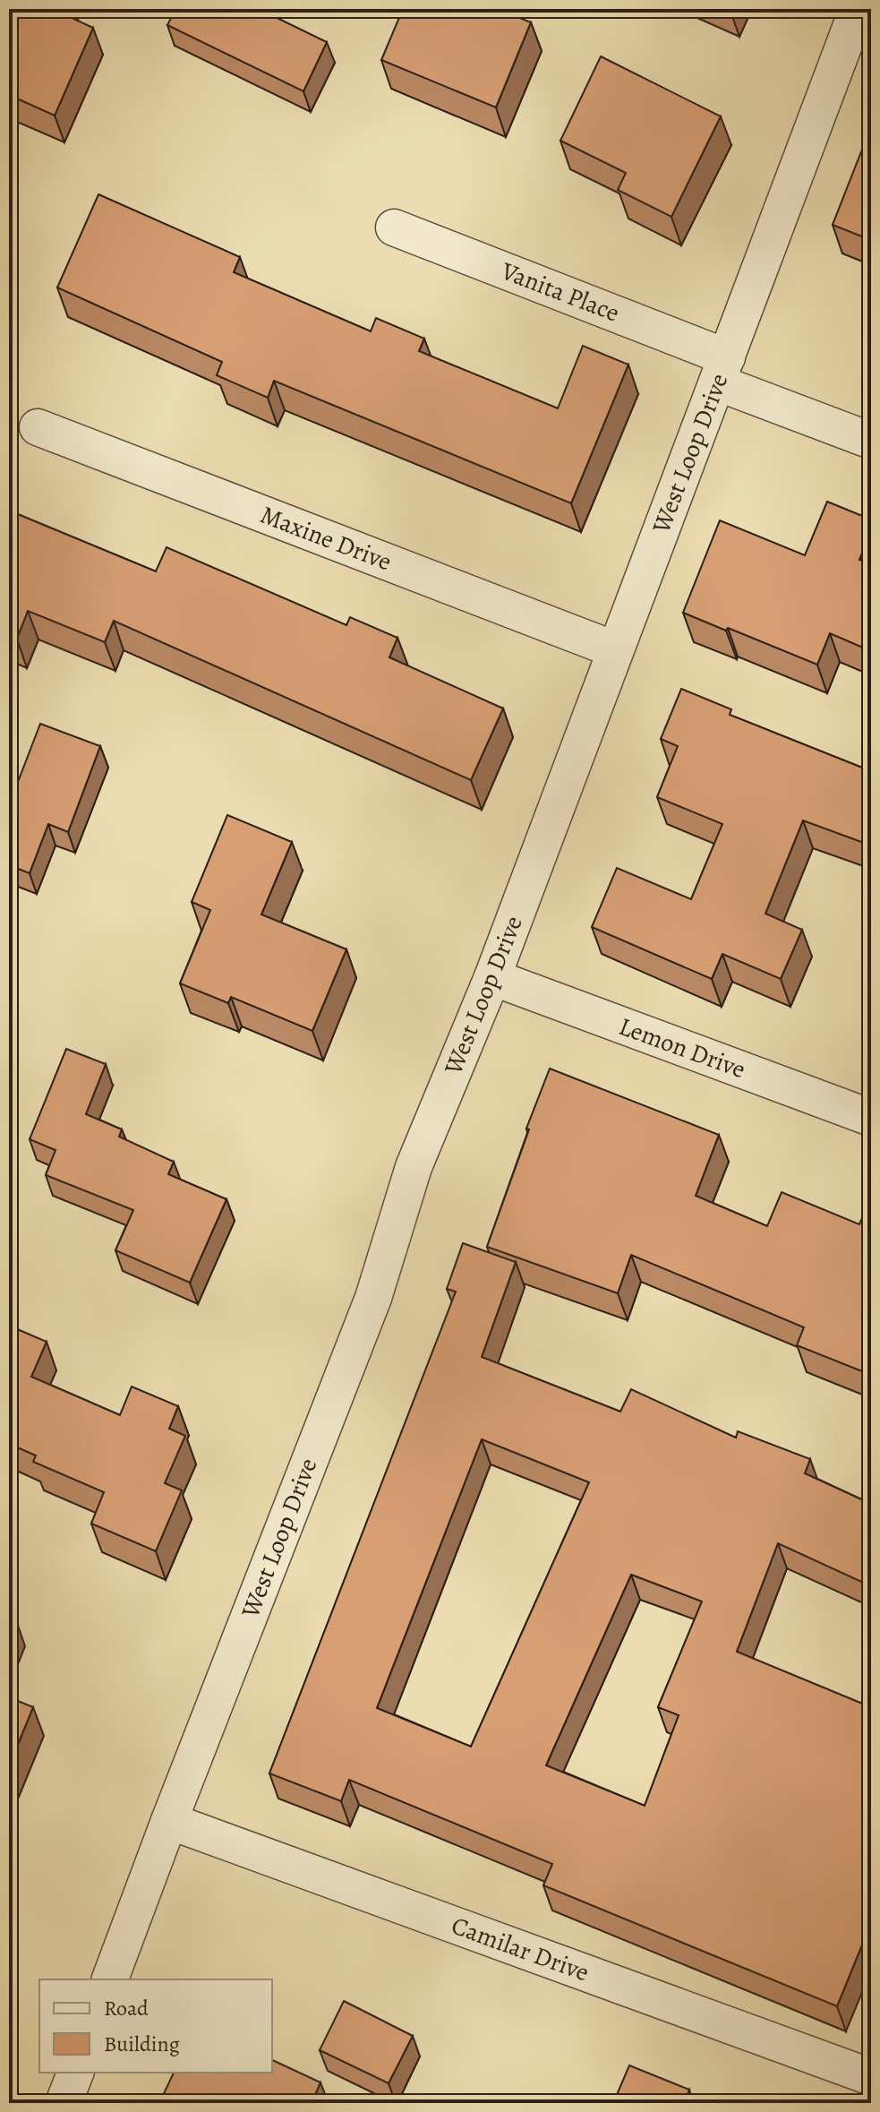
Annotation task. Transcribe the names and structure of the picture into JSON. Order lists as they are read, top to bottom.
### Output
{
  "streets": {
    "street": [
      "Vanita Place",
      "West Loop Drive",
      "Maxine Drive",
      "Lemon Drive",
      "Camilar Drive"
    ]
  },
  "crossings": [
    ["Vanita Place", "West Loop Drive"],
    ["West Loop Drive", "Maxine Drive"],
    ["West Loop Drive", "Lemon Drive"],
    ["West Loop Drive", "Camilar Drive"]
  ],
  "legend": ["Road", "Building"]
}
